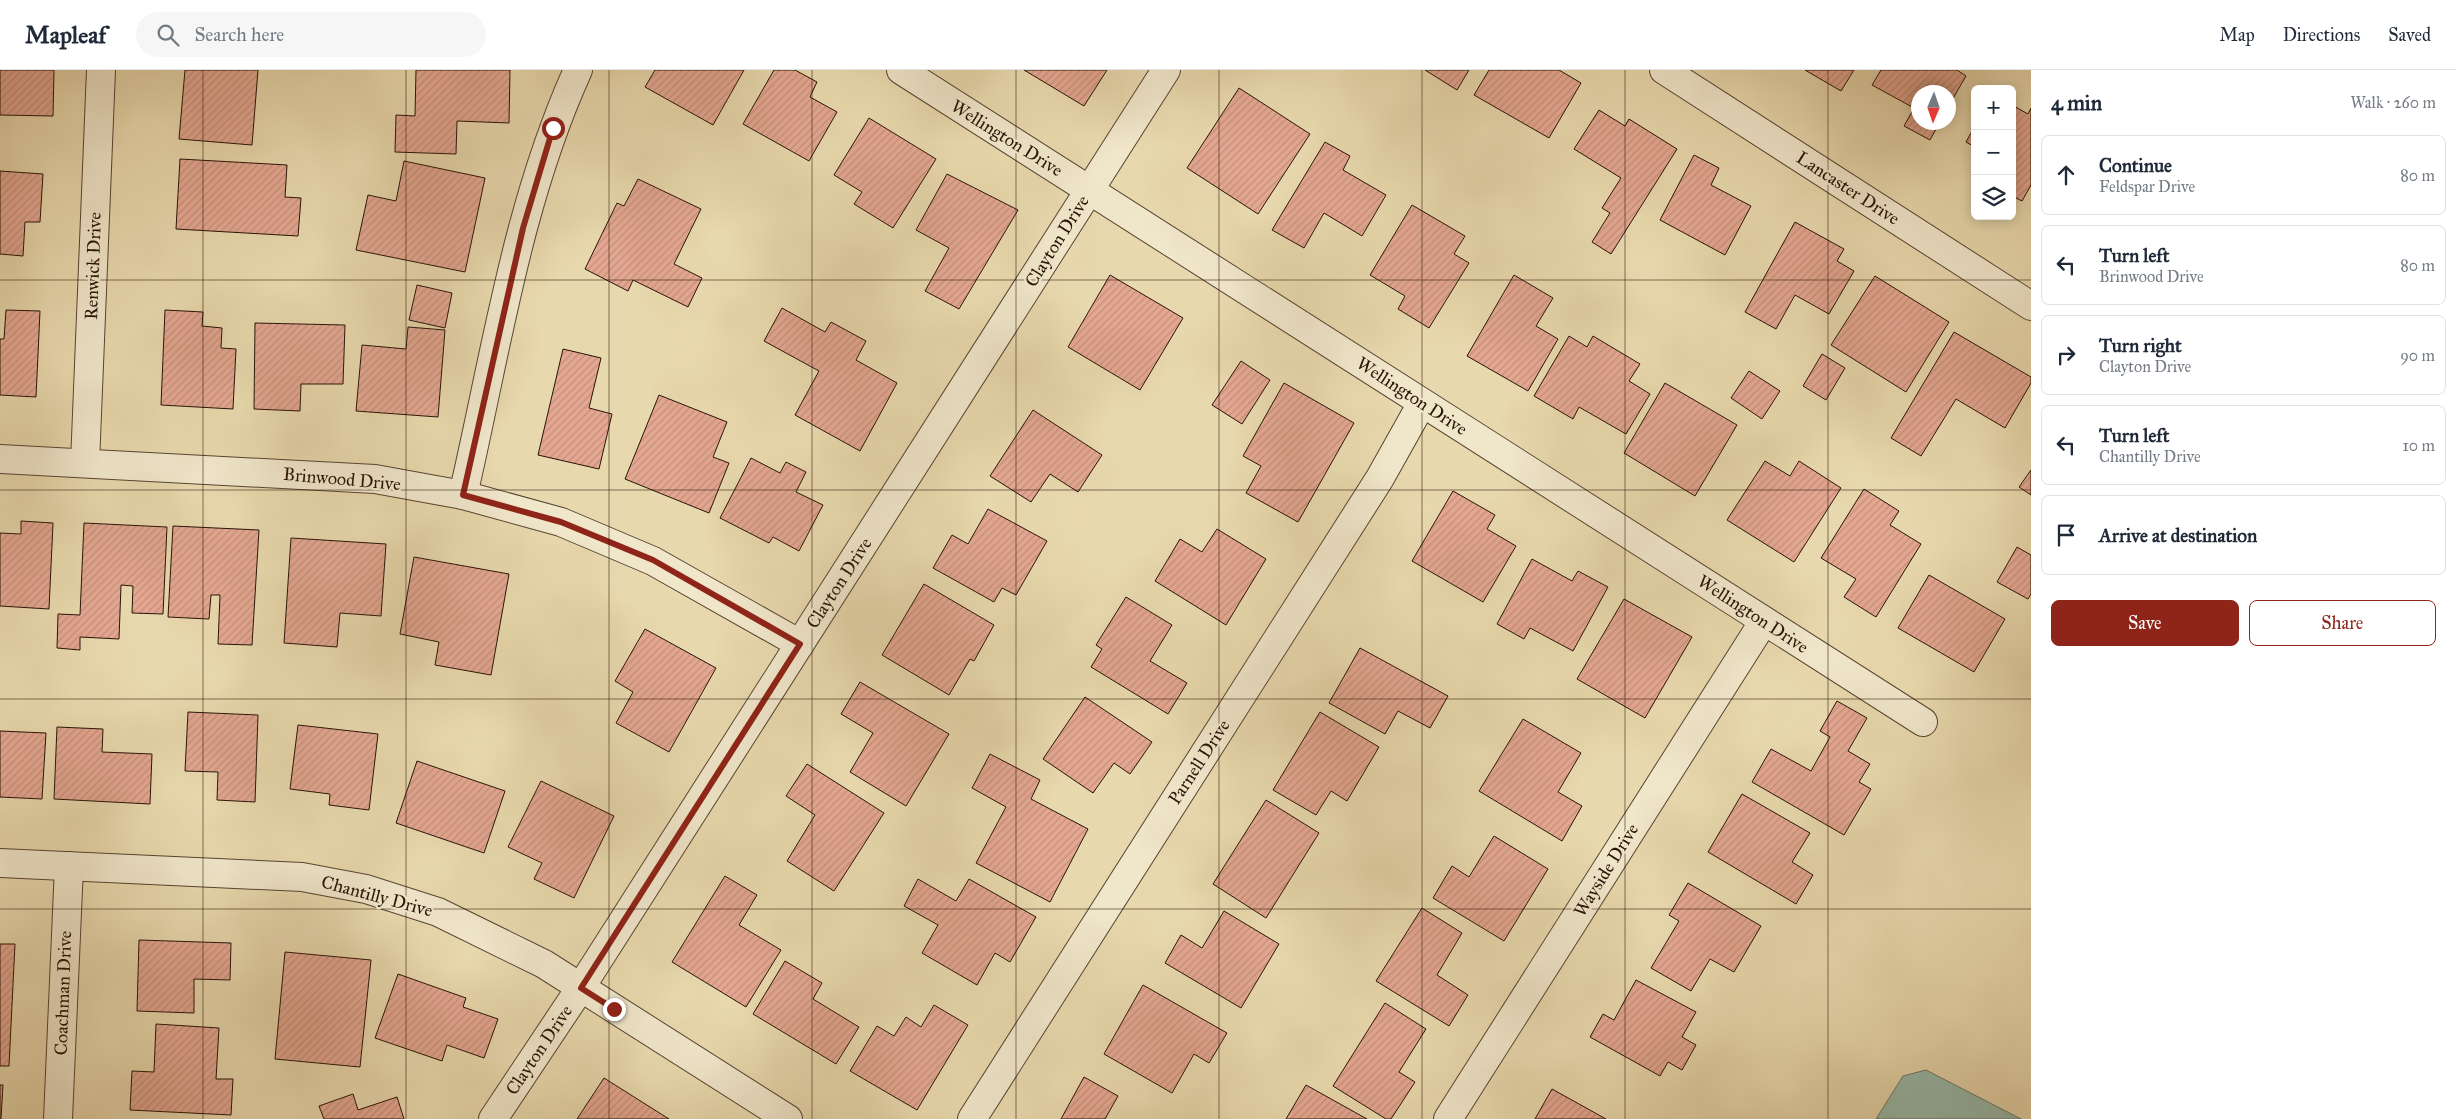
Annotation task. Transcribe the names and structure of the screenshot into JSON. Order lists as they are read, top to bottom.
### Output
{
  "streets": {
    "street": [
      "Wellington Drive",
      "Lancaster Drive",
      "Clayton Drive",
      "Renwick Drive",
      "Brinwood Drive",
      "Parnell Drive",
      "Wayside Drive",
      "Chantilly Drive",
      "Coachman Drive"
    ]
  },
  "crossings": [
    ["Wellington Drive", "Clayton Drive"],
    ["Wellington Drive", "Parnell Drive"],
    ["Wellington Drive", "Wayside Drive"],
    ["Clayton Drive", "Brinwood Drive"],
    ["Clayton Drive", "Chantilly Drive"],
    ["Renwick Drive", "Brinwood Drive"],
    ["Chantilly Drive", "Coachman Drive"]
  ],
  "north": "bottom",
  "page": {
    "header": "Mapleaf",
    "search": "Search here",
    "nav": ["Map", "Directions", "Saved"],
    "heading": ["4 min", "Walk · 260 m"],
    "map_buttons": ["+", "−"],
    "list": [
      ["Continue", "Feldspar Drive", "80 m"],
      ["Turn left", "Brinwood Drive", "80 m"],
      ["Turn right", "Clayton Drive", "90 m"],
      ["Turn left", "Chantilly Drive", "10 m"],
      "Arrive at destination"
    ],
    "buttons": ["Save", "Share"]
  }
}
